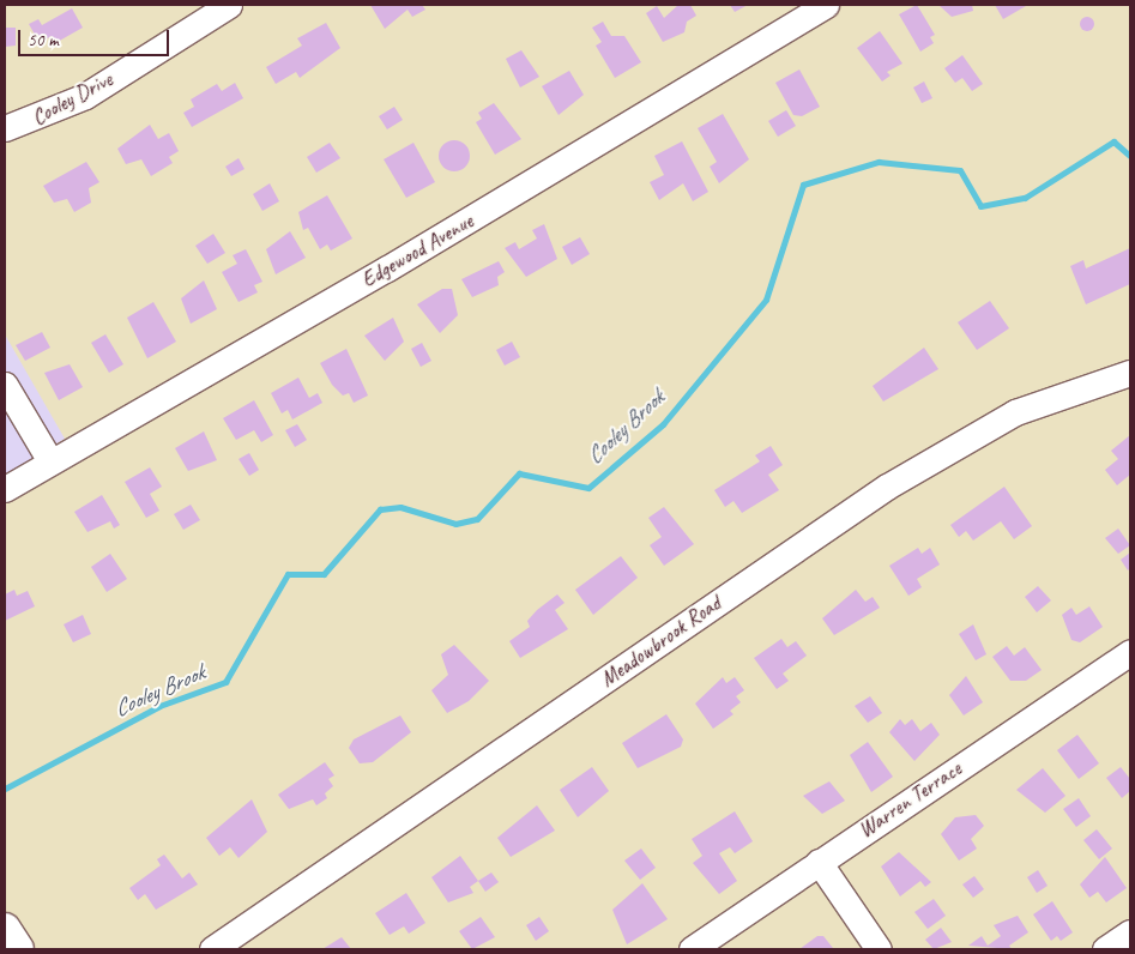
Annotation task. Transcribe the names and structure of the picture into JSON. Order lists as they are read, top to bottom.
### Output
{
  "streets": {
    "street": [
      "Cooley Drive",
      "Edgewood Avenue",
      "Meadowbrook Road",
      "Warren Terrace"
    ]
  },
  "water": ["Cooley Brook"],
  "scale_bar": "50 m"
}
